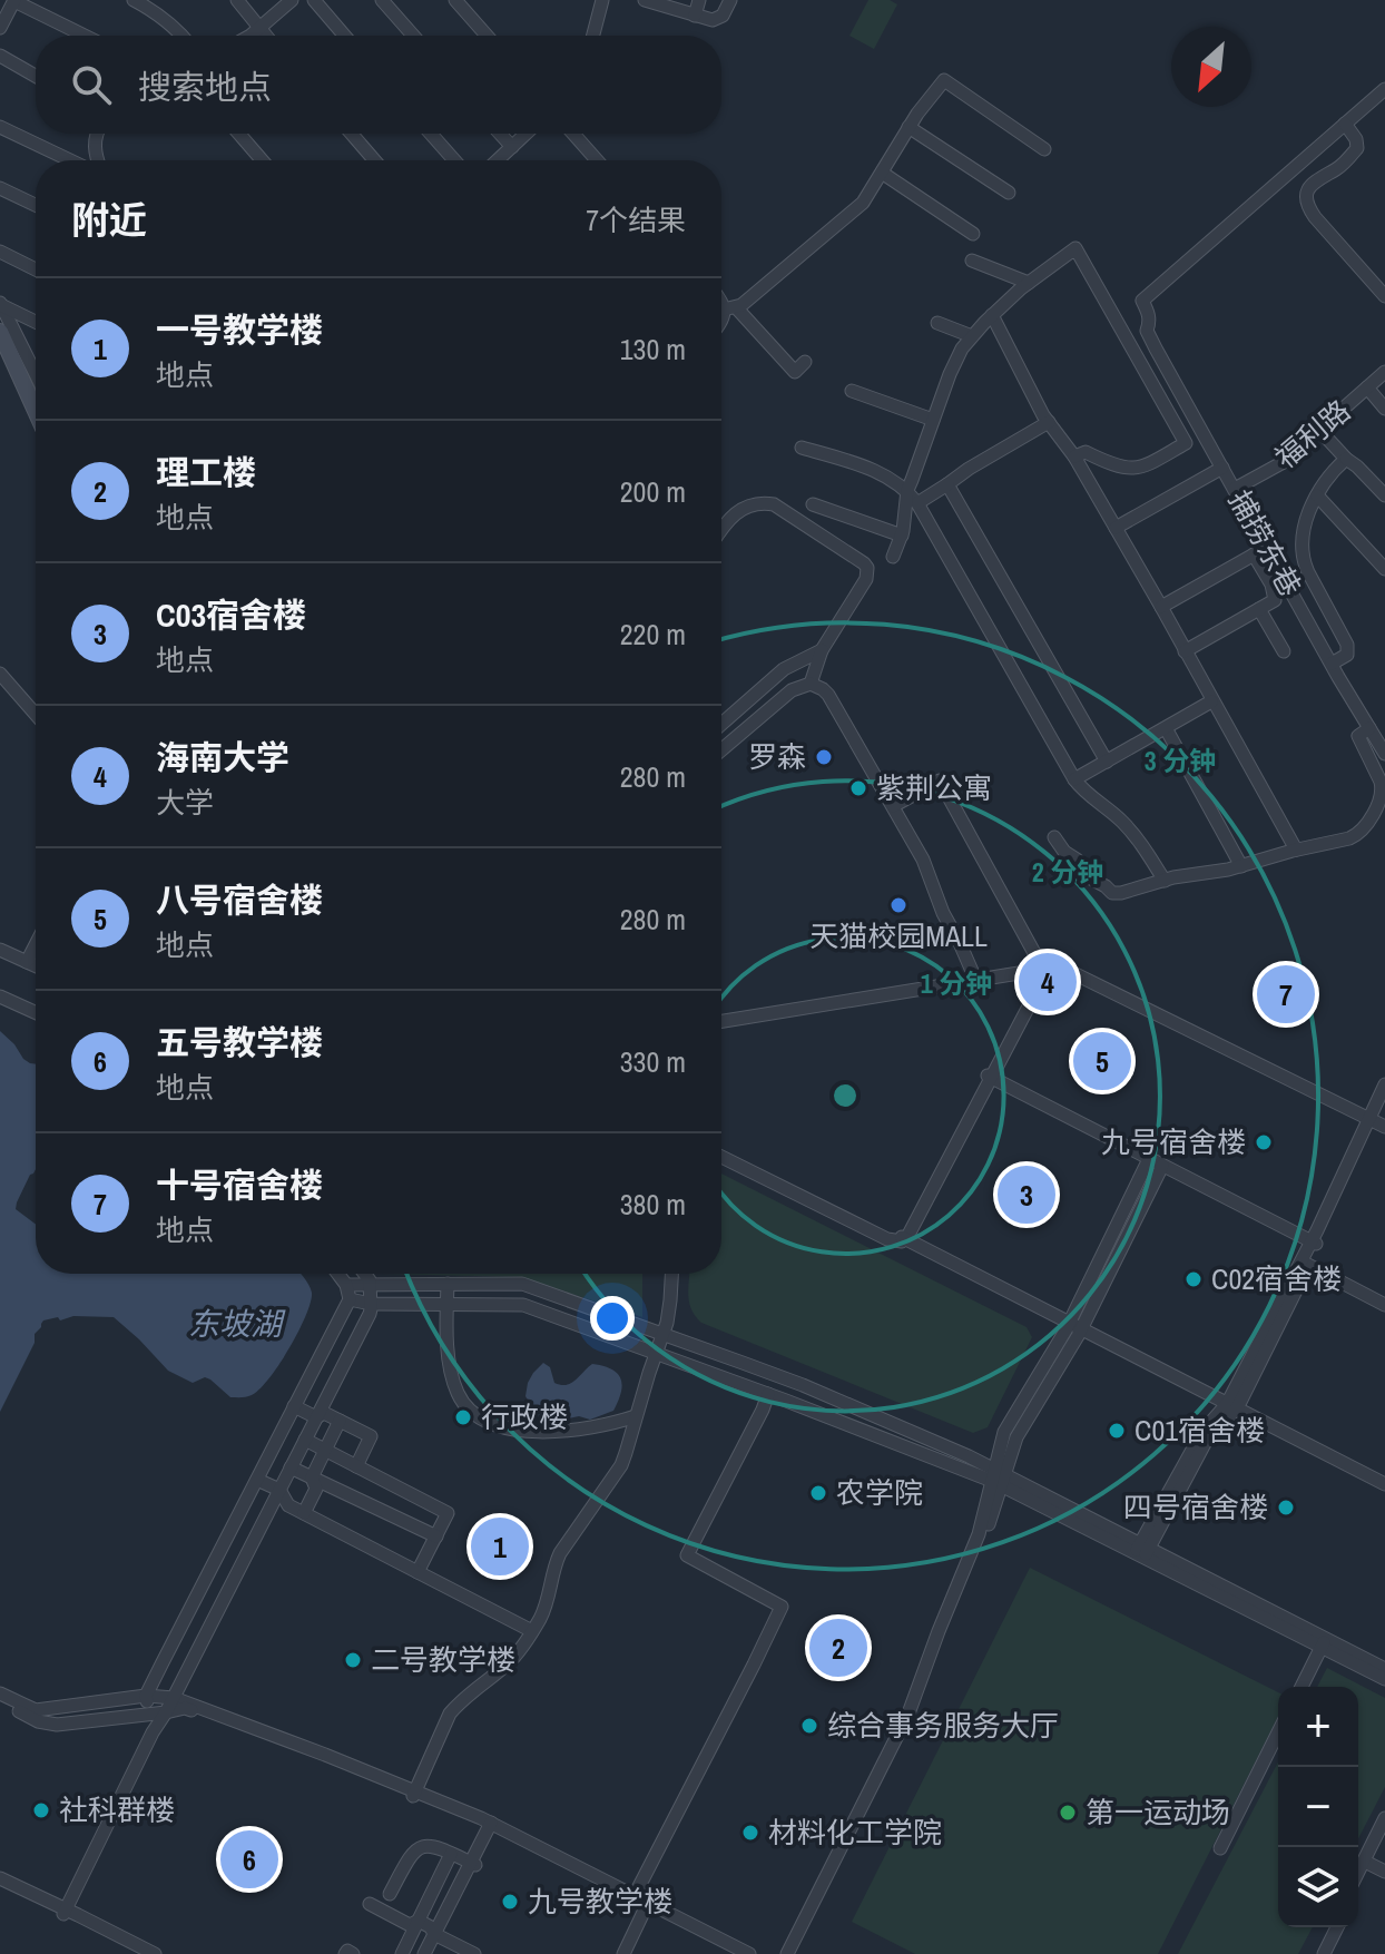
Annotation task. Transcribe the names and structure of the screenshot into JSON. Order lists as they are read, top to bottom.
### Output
{
  "streets": {
    "street": ["福利路", "捕捞东巷"]
  },
  "crossings": [
    ["福利路", "捕捞东巷"]
  ],
  "water": ["东坡湖"],
  "places": [
    "罗森",
    "紫荆公寓",
    "天猫校园MALL",
    "九号宿舍楼",
    "C02宿舍楼",
    "行政楼",
    "C01宿舍楼",
    "农学院",
    "四号宿舍楼",
    "二号教学楼",
    "综合事务服务大厅",
    "社科群楼",
    "第一运动场",
    "材料化工学院",
    "九号教学楼"
  ],
  "north": "bottom left",
  "page": {
    "search": "搜索地点",
    "heading": ["附近", "7个结果"],
    "list": [
      {
        "mark": "1",
        "name": "一号教学楼",
        "note": "地点",
        "value": "130 m"
      },
      {
        "mark": "2",
        "name": "理工楼",
        "note": "地点",
        "value": "200 m"
      },
      {
        "mark": "3",
        "name": "C03宿舍楼",
        "note": "地点",
        "value": "220 m"
      },
      {
        "mark": "4",
        "name": "海南大学",
        "note": "大学",
        "value": "280 m"
      },
      {
        "mark": "5",
        "name": "八号宿舍楼",
        "note": "地点",
        "value": "280 m"
      },
      {
        "mark": "6",
        "name": "五号教学楼",
        "note": "地点",
        "value": "330 m"
      },
      {
        "mark": "7",
        "name": "十号宿舍楼",
        "note": "地点",
        "value": "380 m"
      }
    ],
    "pins": [
      "4",
      "7",
      "5",
      "3",
      "1",
      "2",
      "6"
    ],
    "map_buttons": ["+", "−"]
  },
  "rings": ["3 分钟", "2 分钟", "1 分钟"]
}
